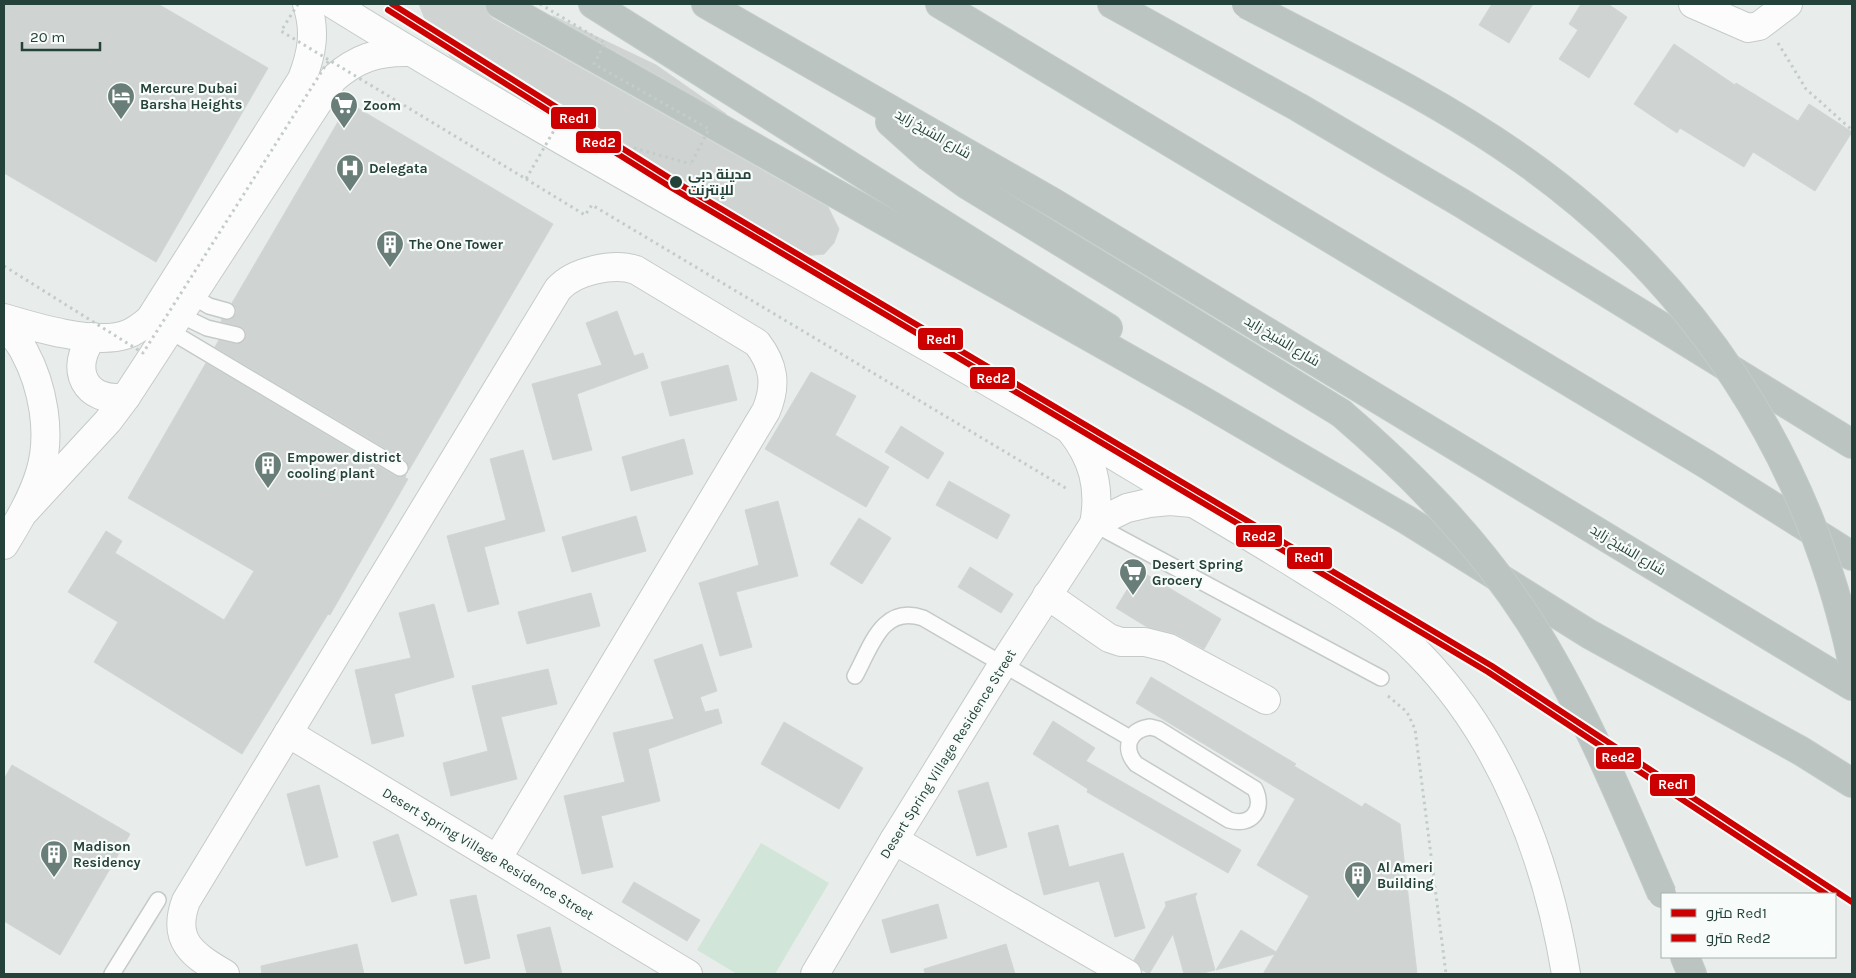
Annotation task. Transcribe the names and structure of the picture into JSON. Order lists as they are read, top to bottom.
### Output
{
  "streets": {
    "highway": ["شارع الشيخ زايد"],
    "street": ["Desert Spring Village Residence Street"]
  },
  "places": {
    "hotel": ["Mercure Dubai Barsha Heights"],
    "supermarket": ["Zoom", "Desert Spring Grocery"],
    "other": ["مدينة دبي للإنترنت"],
    "hospital": ["Delegata"],
    "building": [
      "The One Tower",
      "Empower district cooling plant",
      "Madison Residency",
      "Al Ameri Building"
    ]
  },
  "lines": ["metro line Red1", "metro line Red2"],
  "legend": ["مترو Red1", "مترو Red2"],
  "scale_bar": "20 m"
}
